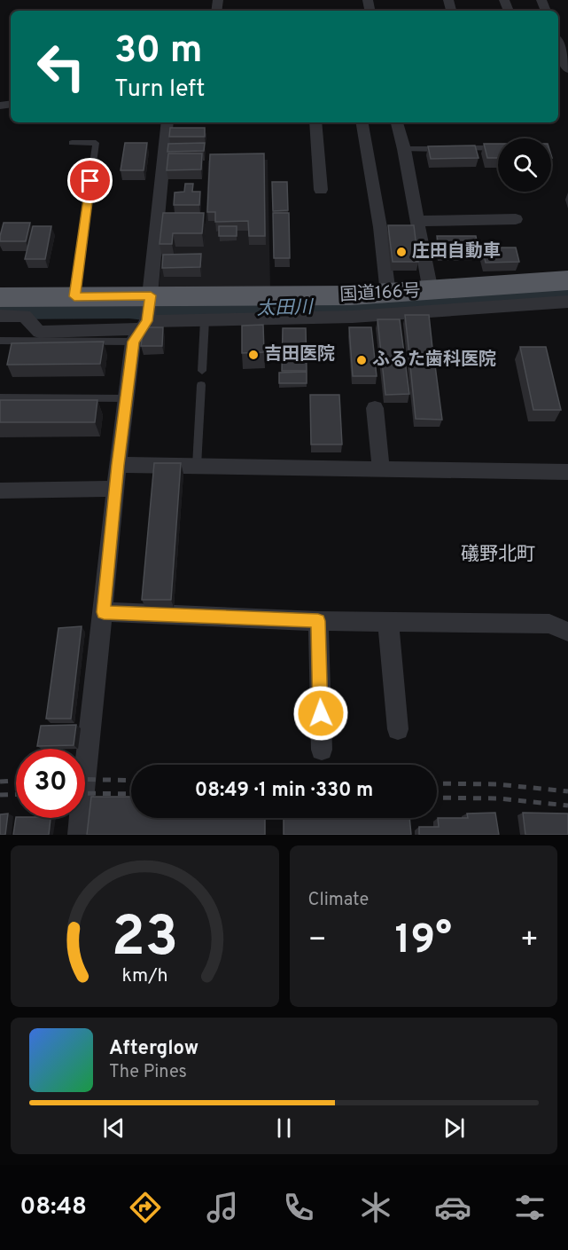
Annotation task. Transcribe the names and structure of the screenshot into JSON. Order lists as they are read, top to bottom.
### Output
{
  "streets": {
    "highway": ["国道166号"]
  },
  "districts": ["礒野北町"],
  "water": ["太田川"],
  "places": ["庄田自動車", "吉田医院", "ふるた歯科医院"],
  "page": {
    "turn": ["30 m", "Turn left"],
    "limit": "30",
    "trip": "08:49 · 1 min · 330 m",
    "tile": "Climate",
    "heat": ["−", "19°", "+"],
    "song": ["Afterglow", "The Pines"],
    "tabs": "08:48",
    "gauge": ["23", "km/h"]
  }
}
